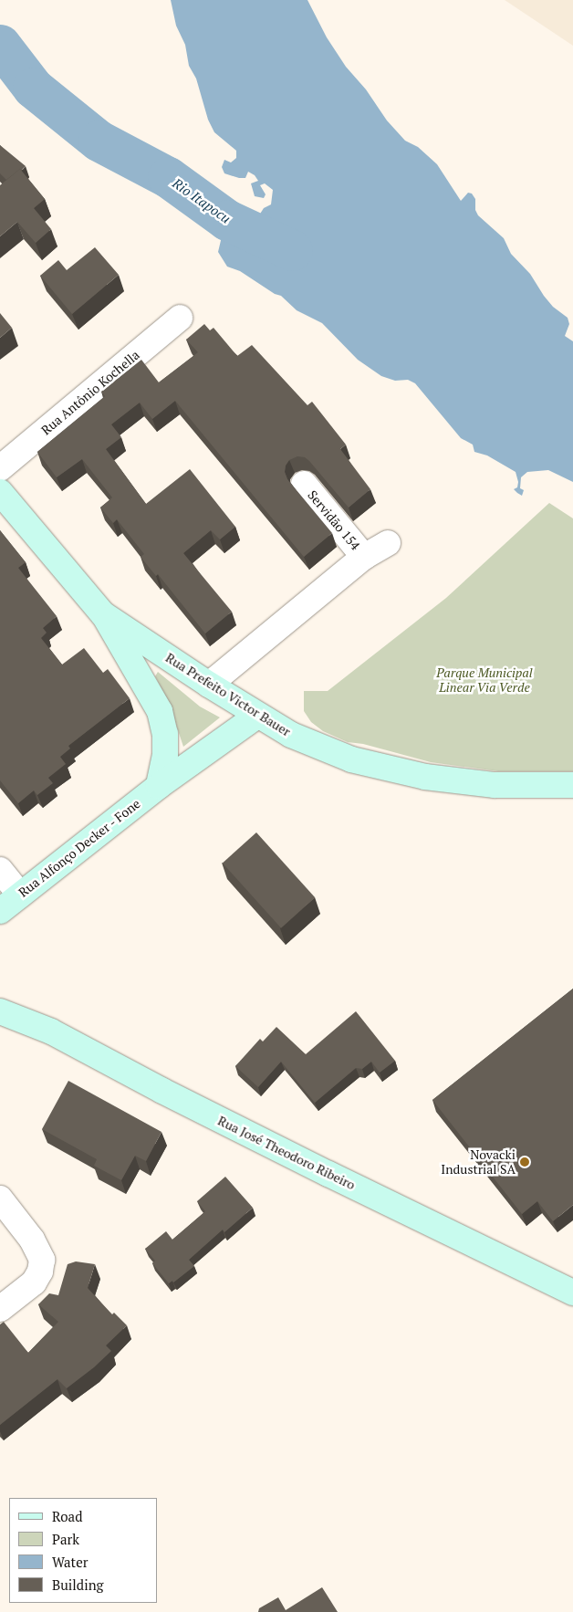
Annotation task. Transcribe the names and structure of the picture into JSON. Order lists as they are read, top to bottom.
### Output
{
  "streets": {
    "main road": ["Rua Prefeito Victor Bauer", "Rua Alfonço Decker - Fone", "Rua José Theodoro Ribeiro"],
    "street": ["Rua Antônio Kochella", "Servidão 154"]
  },
  "crossings": [
    ["Rua Prefeito Victor Bauer", "Rua Alfonço Decker - Fone"]
  ],
  "water": ["Rio Itapocu"],
  "parks": ["Parque Municipal Linear Via Verde"],
  "places": ["Novacki Industrial SA"],
  "legend": [
    "Road",
    "Park",
    "Water",
    "Building"
  ]
}
